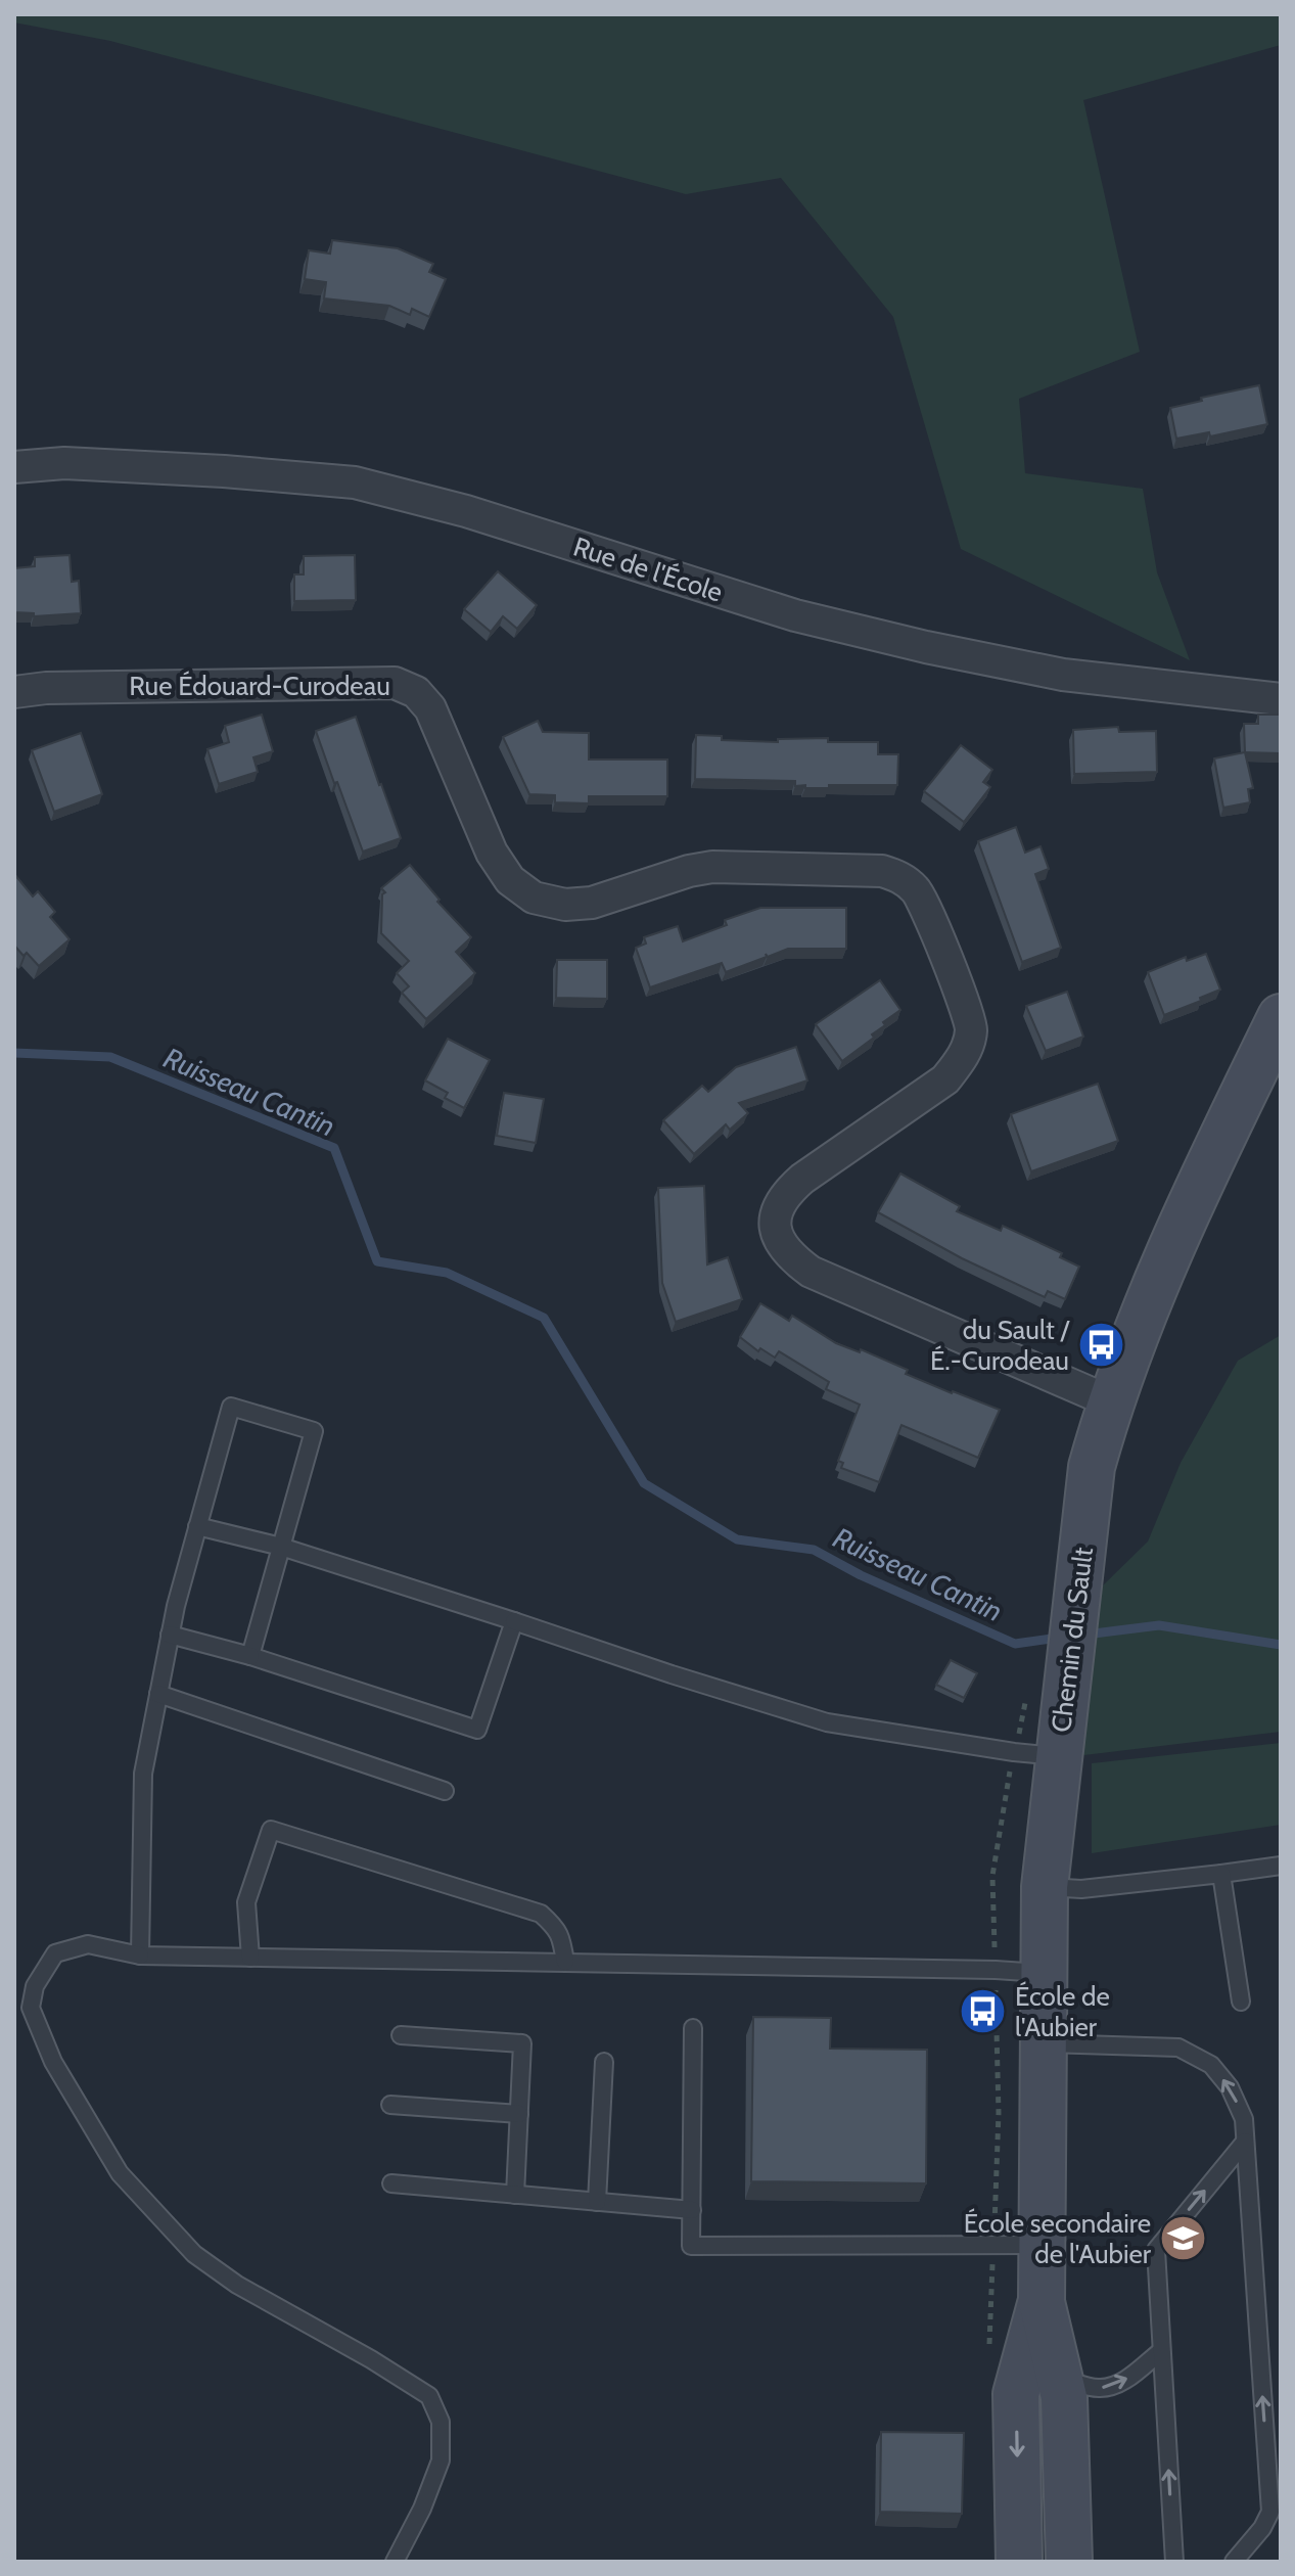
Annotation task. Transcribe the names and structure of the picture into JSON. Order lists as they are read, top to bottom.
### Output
{
  "streets": {
    "street": ["Rue de l'École", "Rue Édouard-Curodeau", "Chemin du Sault"]
  },
  "crossings": [
    ["Rue Édouard-Curodeau", "Chemin du Sault"]
  ],
  "water": ["Ruisseau Cantin"],
  "places": {
    "bus stop": ["du Sault / É.-Curodeau", "École de l'Aubier"],
    "school or university": ["École secondaire de l'Aubier"]
  }
}
